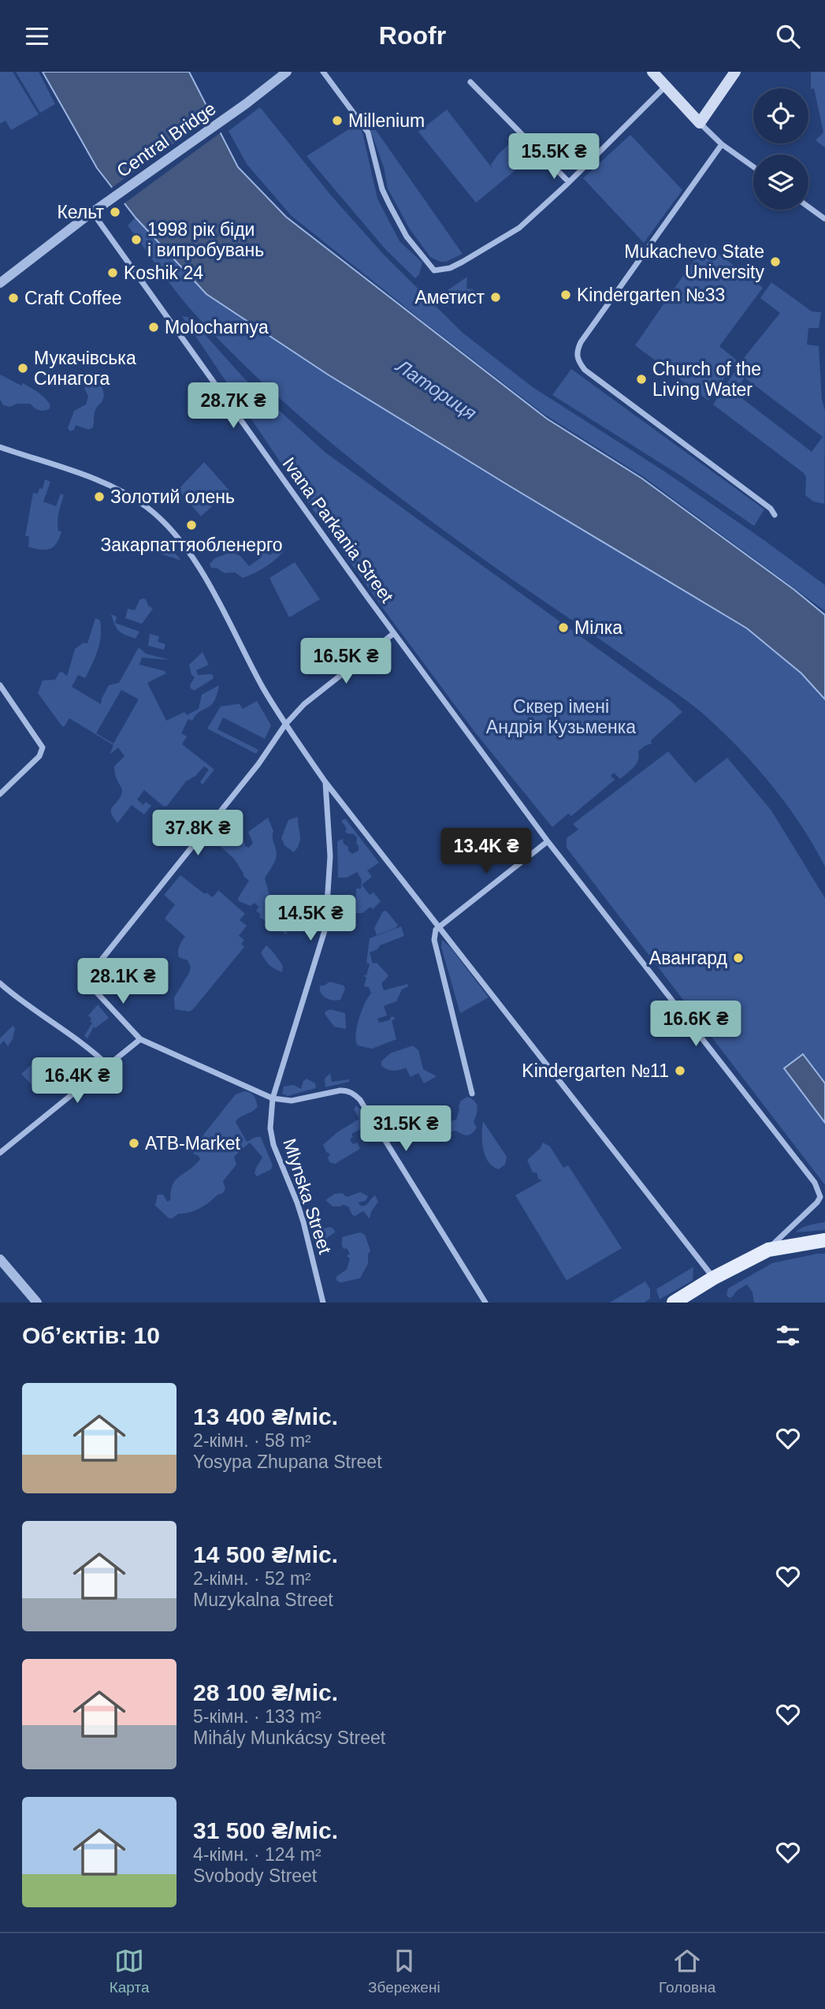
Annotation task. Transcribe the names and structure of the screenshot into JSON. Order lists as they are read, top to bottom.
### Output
{
  "streets": {
    "street": ["Central Bridge", "Ivana Parkania Street", "Mlynska Street"]
  },
  "crossings": [
    ["Central Bridge", "Ivana Parkania Street"]
  ],
  "water": ["Латориця"],
  "parks": ["Сквер імені Андрія Кузьменка"],
  "places": [
    "Millenium",
    "Кельт",
    "1998 рік біди і випробувань",
    "Mukachevo State University",
    "Koshik 24",
    "Kindergarten №33",
    "Аметист",
    "Craft Coffee",
    "Molocharnya",
    "Мукачівська Синагога",
    "Church of the Living Water",
    "Золотий олень",
    "Закарпаттяобленерго",
    "Мілка",
    "Авангард",
    "Kindergarten №11",
    "ATB-Market"
  ],
  "page": {
    "header": "Roofr",
    "price": [
      "15.5K ₴",
      "28.7K ₴",
      "16.5K ₴",
      "37.8K ₴",
      "13.4K ₴",
      "14.5K ₴",
      "28.1K ₴",
      "16.6K ₴",
      "16.4K ₴",
      "31.5K ₴"
    ],
    "heading": "Об’єктів: 10",
    "list": [
      {
        "name": "13 400 ₴/міс.",
        "note": "2-кімн. · 58 m² · Yosypa Zhupana Street"
      },
      {
        "name": "14 500 ₴/міс.",
        "note": "2-кімн. · 52 m² · Muzykalna Street"
      },
      {
        "name": "28 100 ₴/міс.",
        "note": "5-кімн. · 133 m² · Mihály Munkácsy Street"
      },
      {
        "name": "31 500 ₴/міс.",
        "note": "4-кімн. · 124 m² · Svobody Street"
      }
    ],
    "tabs": ["Карта", "Збережені", "Головна"]
  }
}
